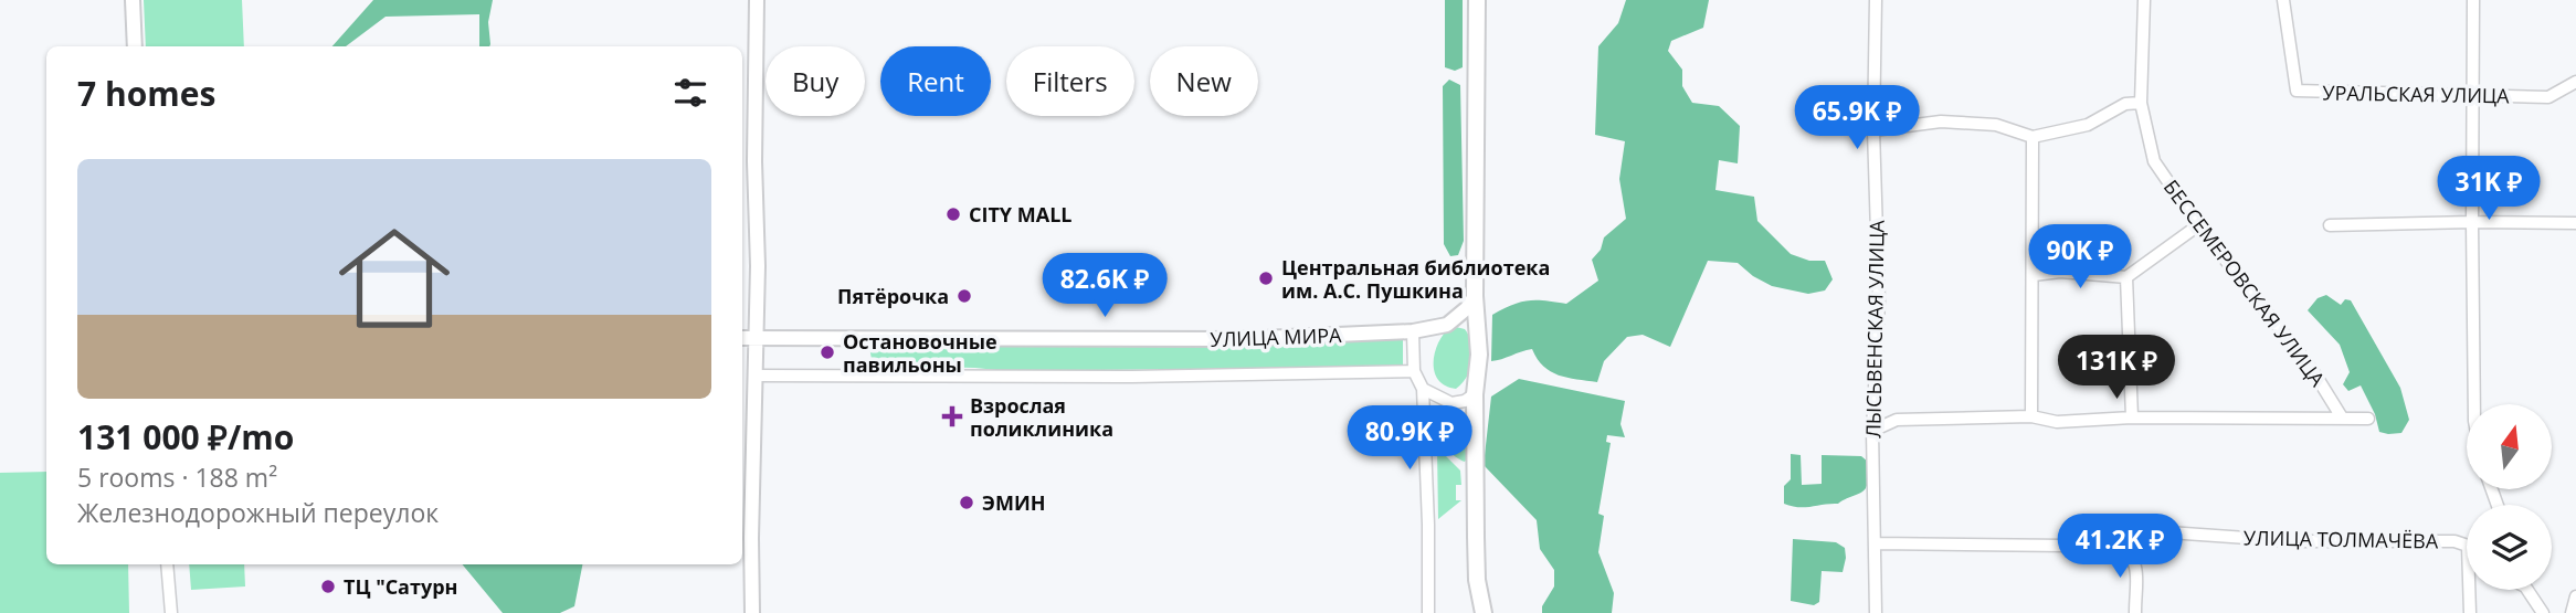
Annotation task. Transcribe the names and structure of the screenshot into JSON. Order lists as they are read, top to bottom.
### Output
{
  "streets": {
    "street": [
      "УРАЛЬСКАЯ УЛИЦА",
      "БЕССЕМЕРОВСКАЯ УЛИЦА",
      "ЛЫСЬВЕНСКАЯ УЛИЦА",
      "УЛИЦА МИРА",
      "УЛИЦА ТОЛМАЧЁВА"
    ]
  },
  "crossings": [
    ["БЕССЕМЕРОВСКАЯ УЛИЦА", "ЛЫСЬВЕНСКАЯ УЛИЦА"],
    ["ЛЫСЬВЕНСКАЯ УЛИЦА", "УЛИЦА ТОЛМАЧЁВА"]
  ],
  "places": {
    "other": [
      "CITY MALL",
      "Центральная библиотека им. А.С. Пушкина",
      "Пятёрочка",
      "Остановочные павильоны",
      "ЭМИН",
      "ТЦ \"Сатурн"
    ],
    "health": ["Взрослая поликлиника"]
  },
  "north": "top",
  "page": {
    "chip": [
      "Buy",
      "Rent",
      "Filters",
      "New"
    ],
    "heading": "7 homes",
    "price": [
      "65.9K ₽",
      "31K ₽",
      "90K ₽",
      "82.6K ₽",
      "131K ₽",
      "80.9K ₽",
      "41.2K ₽"
    ],
    "list": [
      {
        "name": "131 000 ₽/mo",
        "note": "5 rooms · 188 m² · Железнодорожный переулок"
      }
    ]
  }
}
